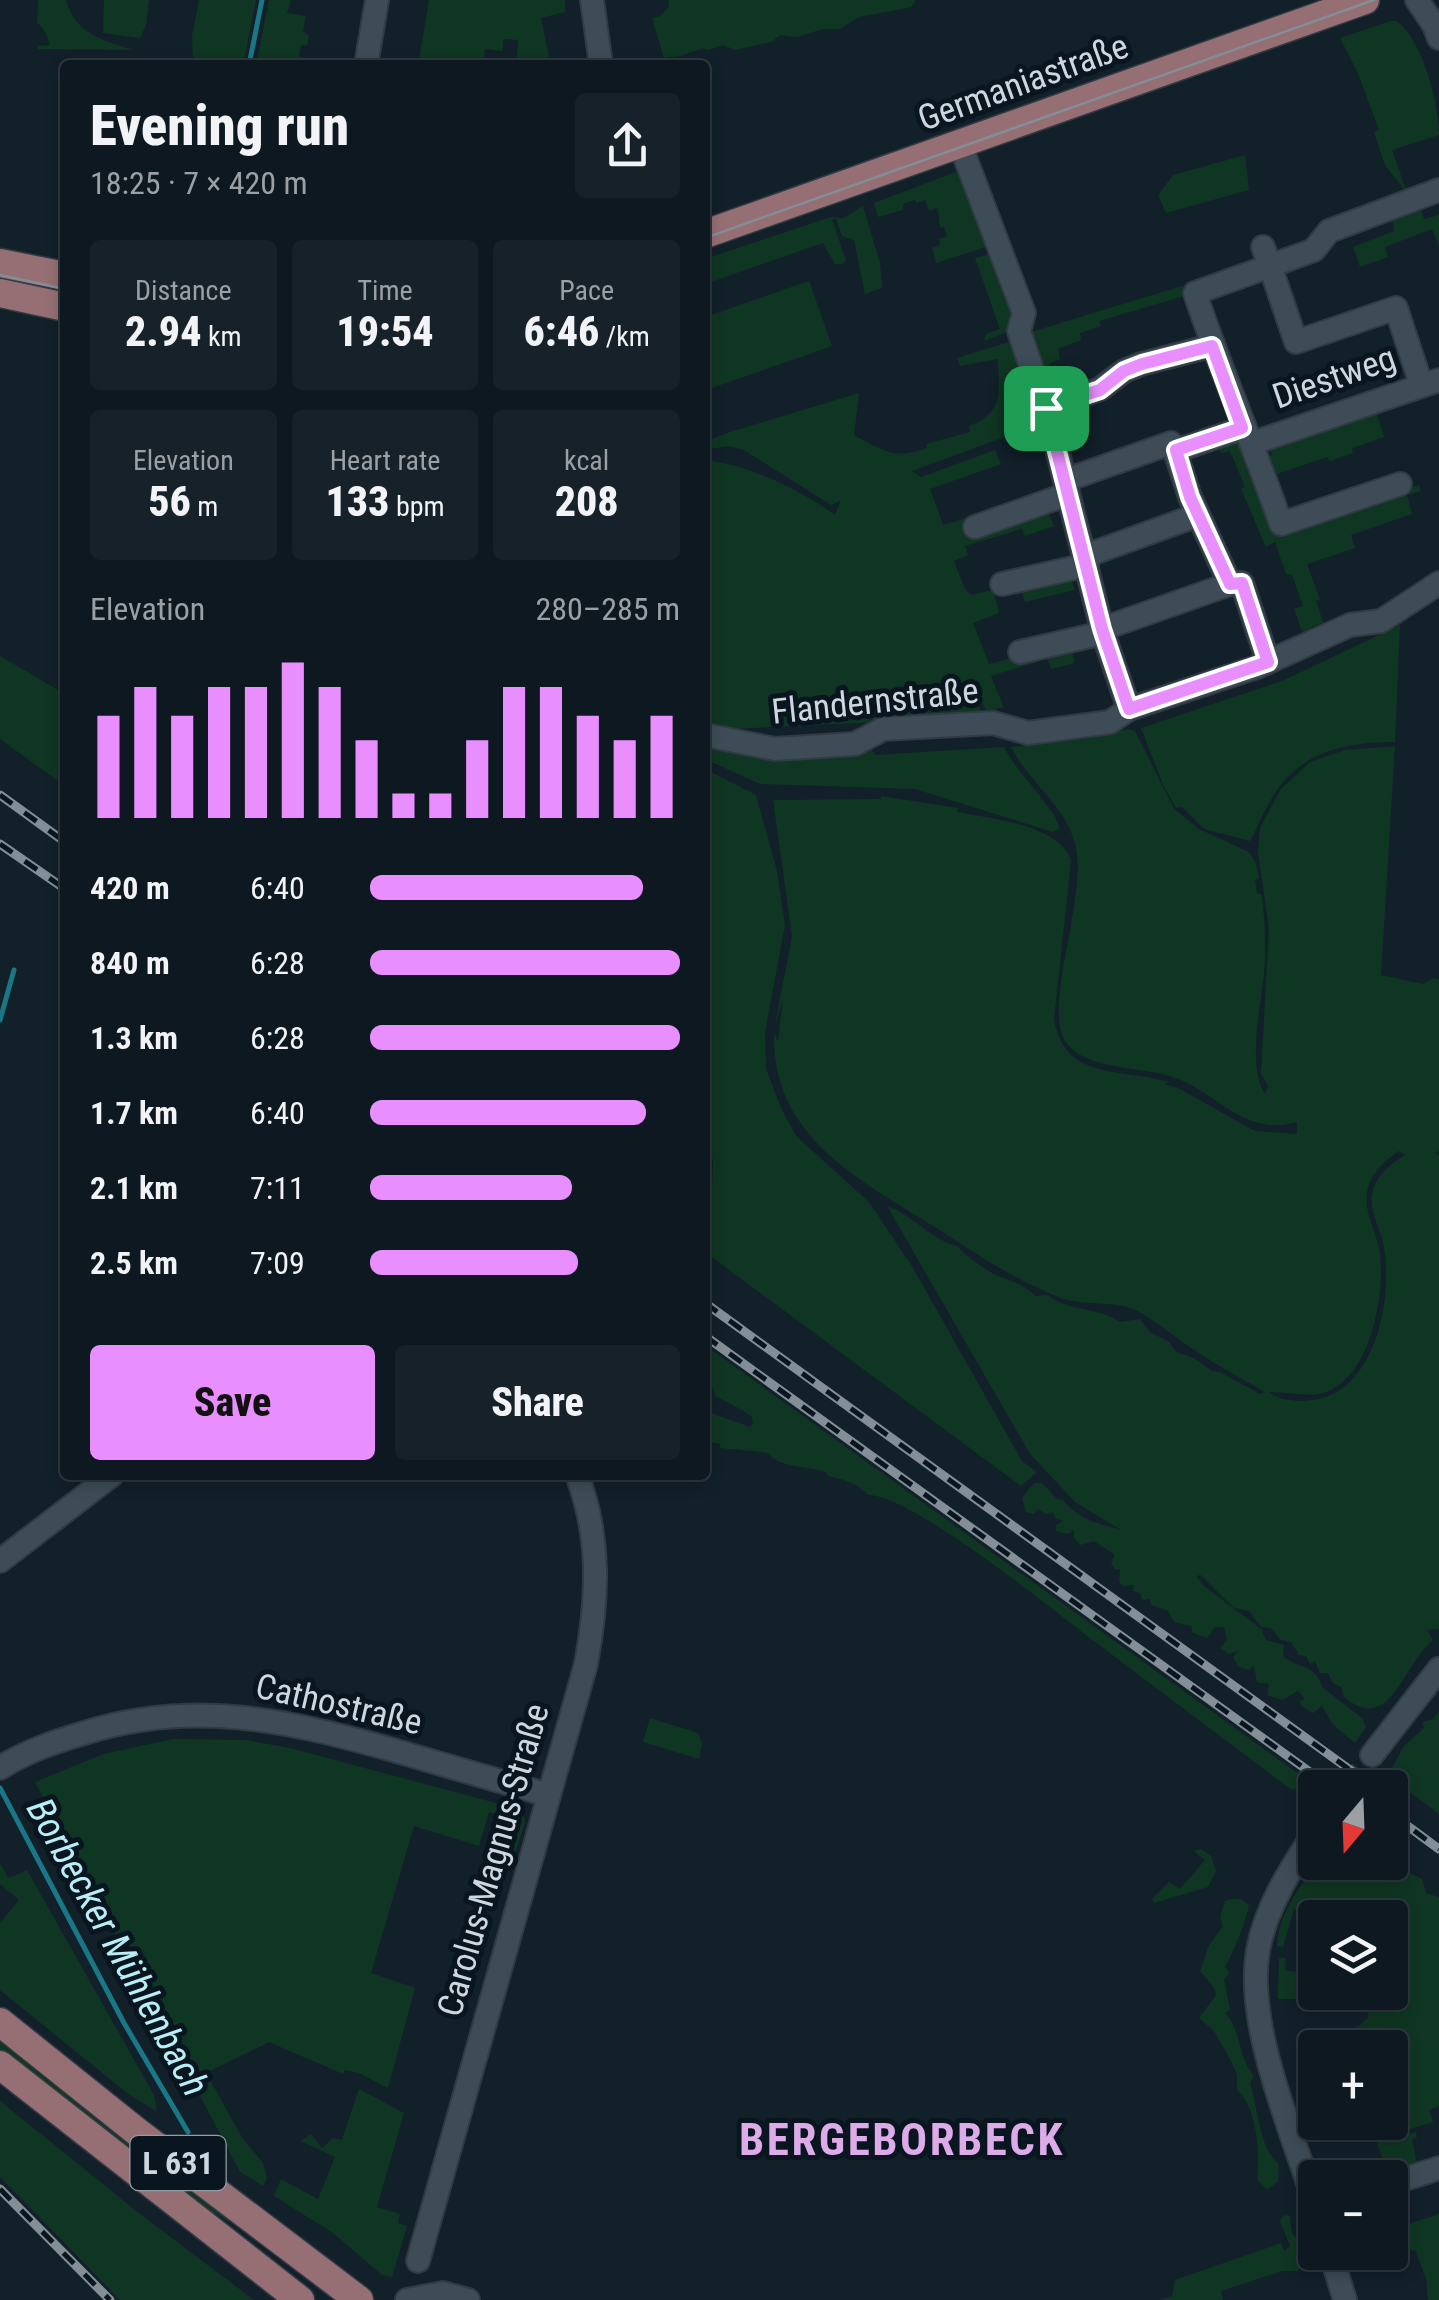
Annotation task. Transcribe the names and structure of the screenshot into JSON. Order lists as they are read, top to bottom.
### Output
{
  "streets": {
    "main road": ["Germaniastraße", "L 631"],
    "street": [
      "Diestweg",
      "Flandernstraße",
      "Cathostraße",
      "Carolus-Magnus-Straße"
    ]
  },
  "crossings": [
    ["Cathostraße", "Carolus-Magnus-Straße"]
  ],
  "districts": ["BERGEBORBECK"],
  "water": ["Borbecker Mühlenbach"],
  "north": "bottom",
  "page": {
    "heading": ["Evening run", "18:25 · 7 × 420 m"],
    "stats": [
      ["Distance", "2.94 km"],
      ["Time", "19:54"],
      ["Pace", "6:46 /km"],
      ["Elevation", "56 m"],
      ["Heart rate", "133 bpm"],
      ["kcal", "208"]
    ],
    "chart": ["Elevation", "280–285 m"],
    "list": [
      {
        "name": "420 m",
        "note": "6:40"
      },
      {
        "name": "840 m",
        "note": "6:28"
      },
      {
        "name": "1.3 km",
        "note": "6:28"
      },
      {
        "name": "1.7 km",
        "note": "6:40"
      },
      {
        "name": "2.1 km",
        "note": "7:11"
      },
      {
        "name": "2.5 km",
        "note": "7:09"
      }
    ],
    "buttons": ["Save", "Share"],
    "map_buttons": ["+", "−"]
  }
}
